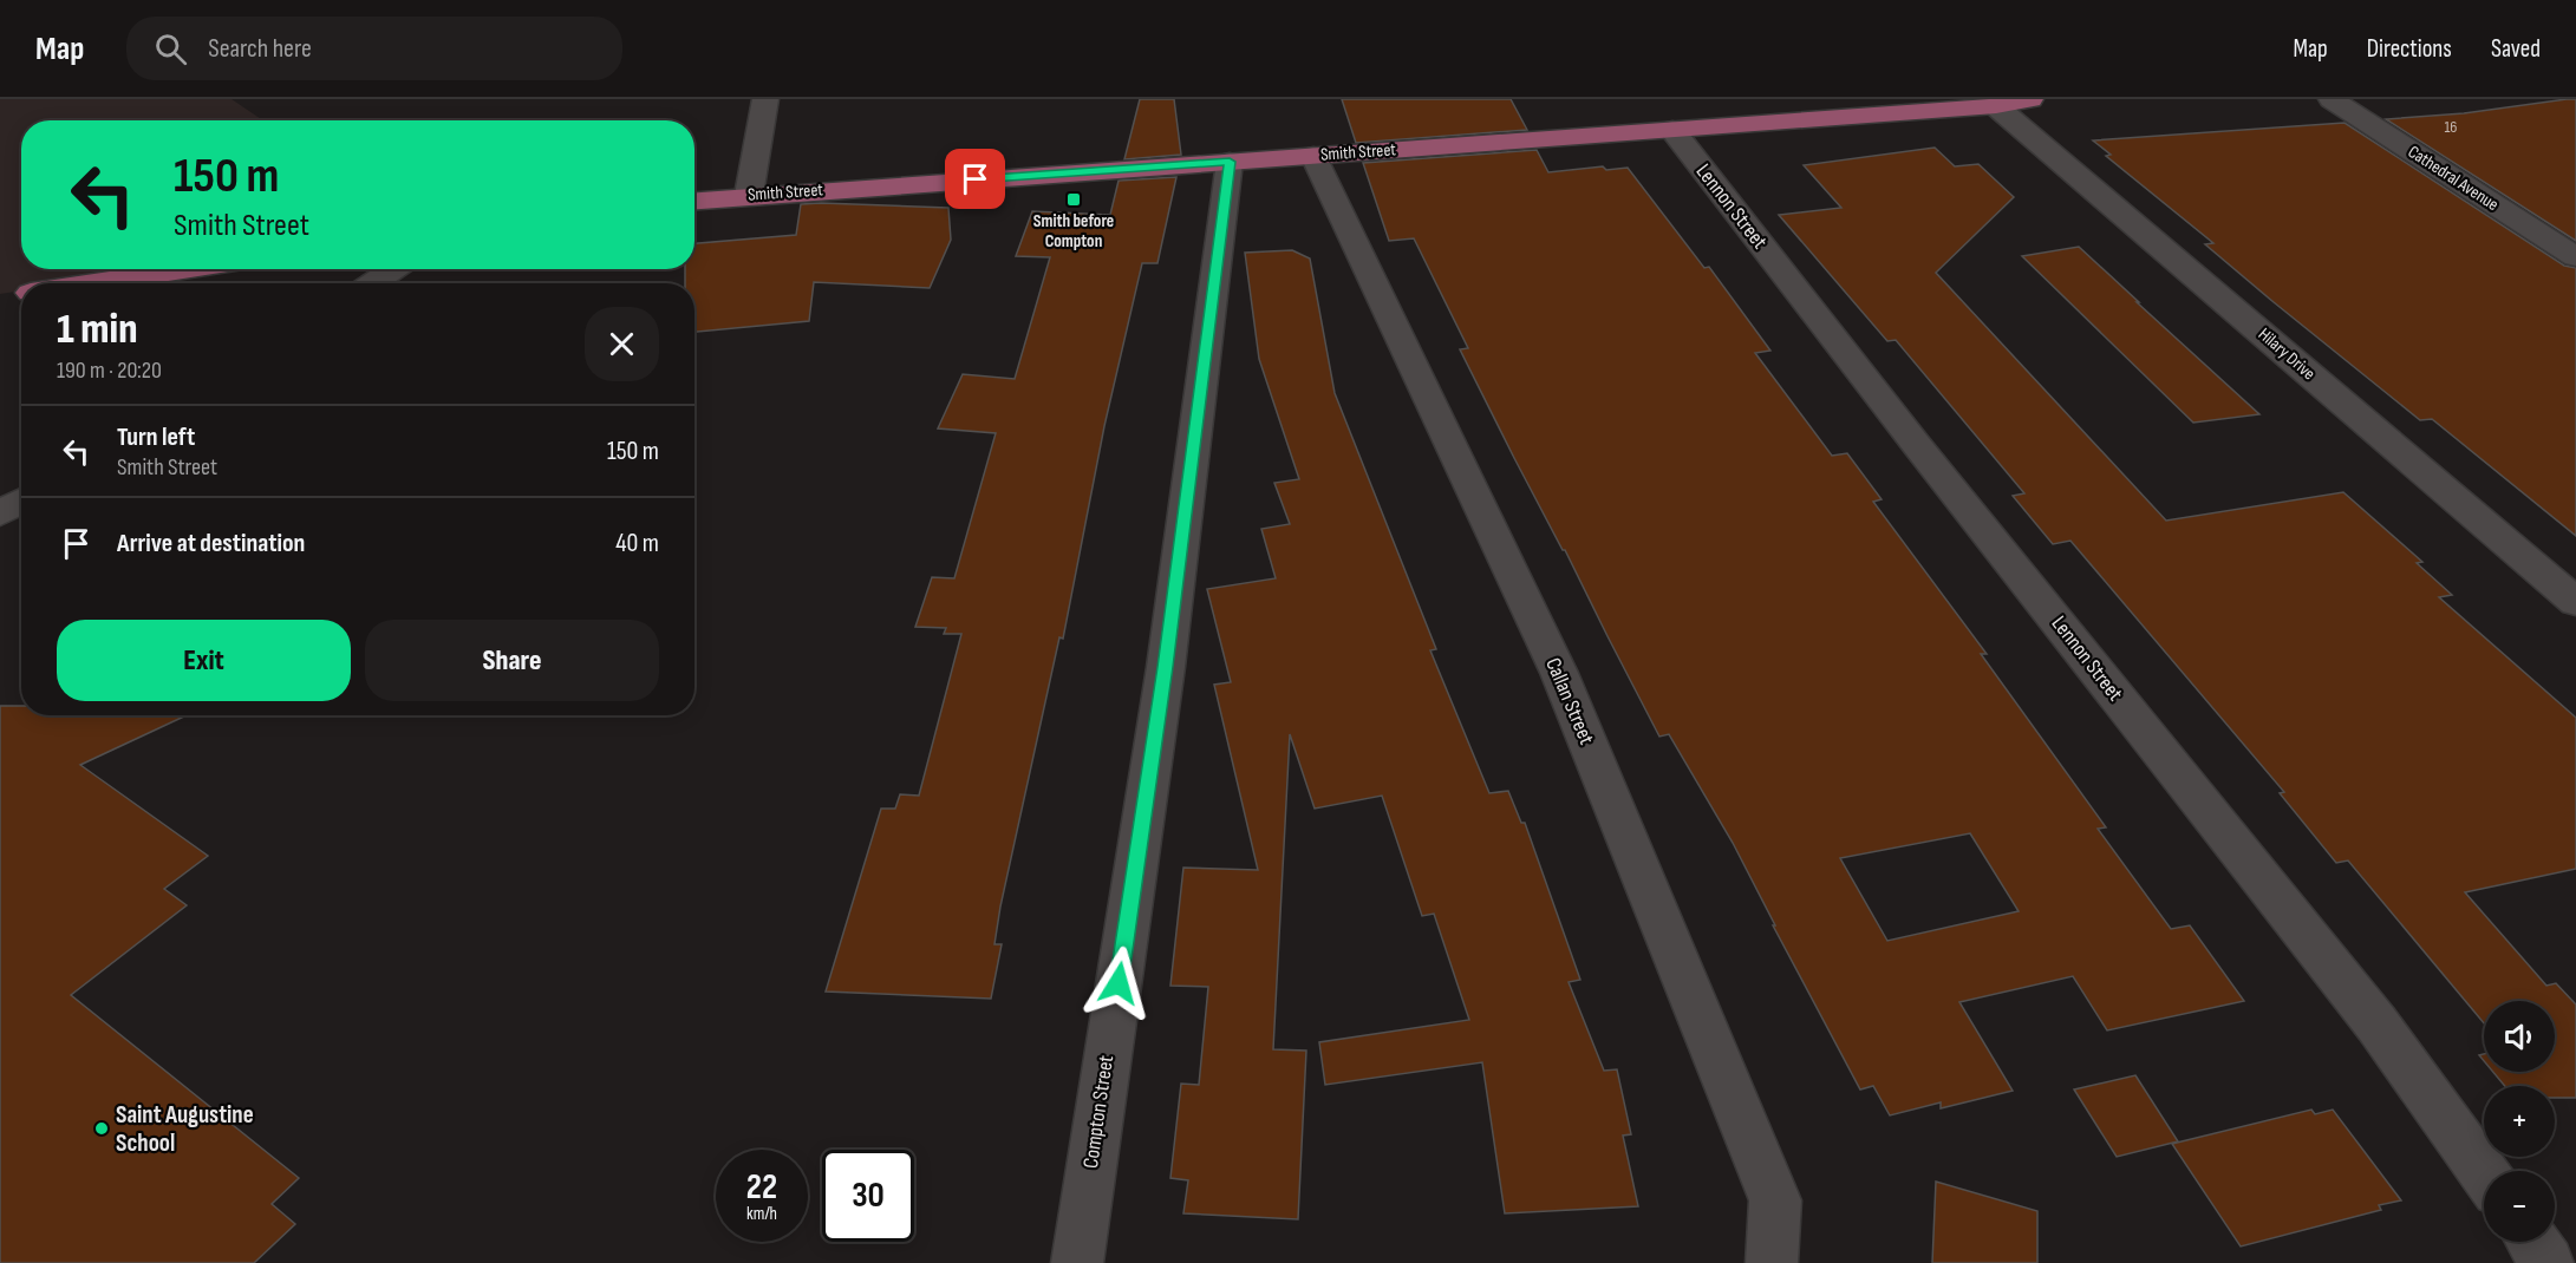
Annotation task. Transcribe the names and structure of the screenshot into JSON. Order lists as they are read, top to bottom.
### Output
{
  "streets": {
    "main road": ["Smith Street"],
    "street": [
      "Cathedral Avenue",
      "Lennon Street",
      "Hilary Drive",
      "Callan Street",
      "Compton Street"
    ]
  },
  "crossings": [
    ["Smith Street", "Lennon Street"],
    ["Smith Street", "Hilary Drive"],
    ["Smith Street", "Callan Street"],
    ["Smith Street", "Compton Street"]
  ],
  "places": {
    "transit": ["Smith before Compton"],
    "other": ["Saint Augustine School"]
  },
  "house_numbers": ["16"],
  "page": {
    "header": "Map",
    "search": "Search here",
    "nav": ["Map", "Directions", "Saved"],
    "turn": ["150 m", "Smith Street"],
    "heading": ["1 min", "190 m · 20:20"],
    "list": [
      {
        "name": "Turn left",
        "note": "Smith Street",
        "value": "150 m"
      },
      {
        "name": "Arrive at destination",
        "value": "40 m"
      }
    ],
    "buttons": ["Exit", "Share"],
    "map_buttons": ["+", "−"],
    "speed": "22 km/h",
    "limit": "30"
  }
}
